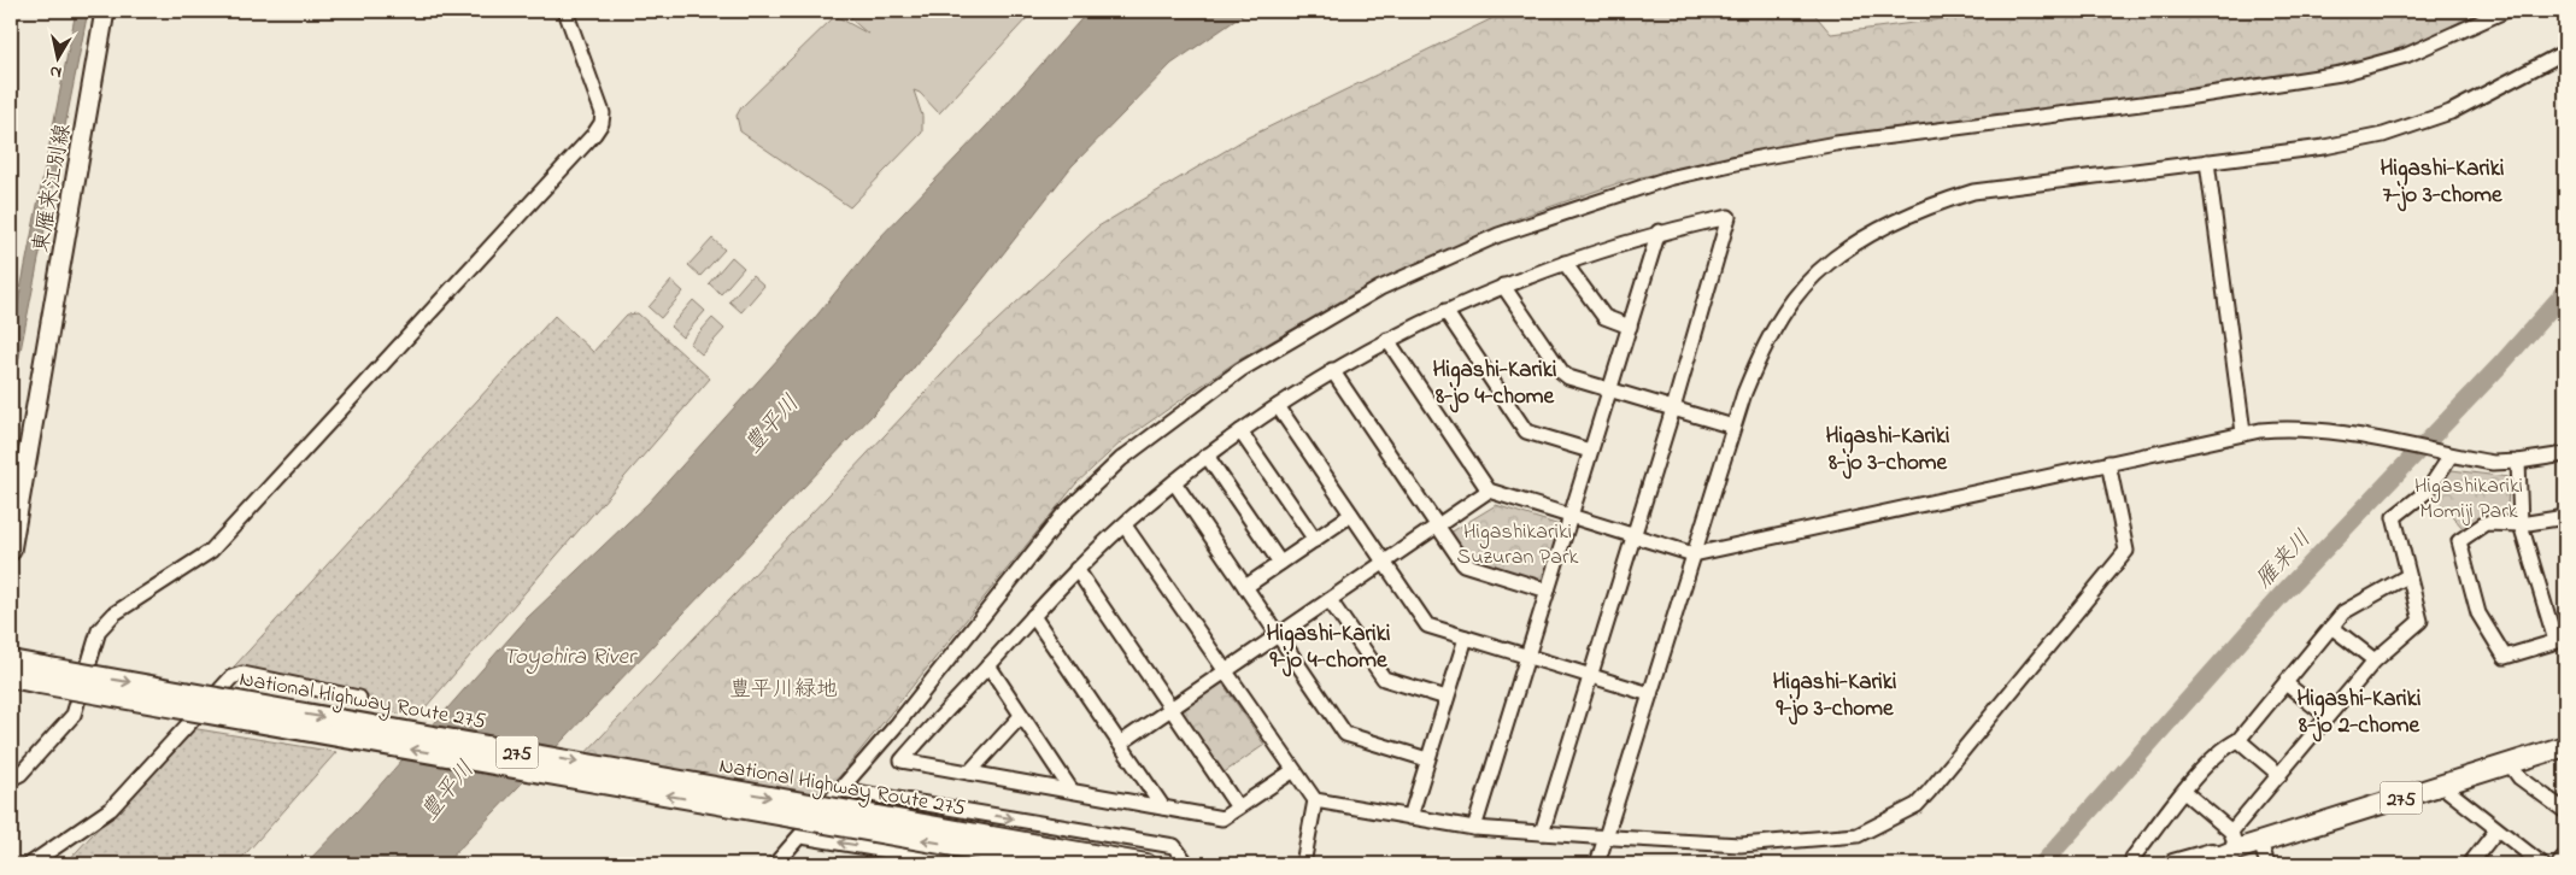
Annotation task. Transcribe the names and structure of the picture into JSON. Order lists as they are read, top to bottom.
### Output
{
  "streets": {
    "highway": ["National Highway Route 275", "275"],
    "main road": ["東雁来江別線"]
  },
  "crossings": [
    ["National Highway Route 275", "275"]
  ],
  "districts": [
    "Higashi-Kariki 7-jo 3-chome",
    "Higashi-Kariki 8-jo 4-chome",
    "Higashi-Kariki 8-jo 3-chome",
    "Higashi-Kariki 9-jo 4-chome",
    "Higashi-Kariki 9-jo 3-chome",
    "Higashi-Kariki 8-jo 2-chome"
  ],
  "water": ["豊平川", "雁来川", "Toyohira River"],
  "parks": ["Higashikariki Momiji Park", "Higashikariki Suzuran Park", "豊平川緑地"],
  "north": "bottom"
}
